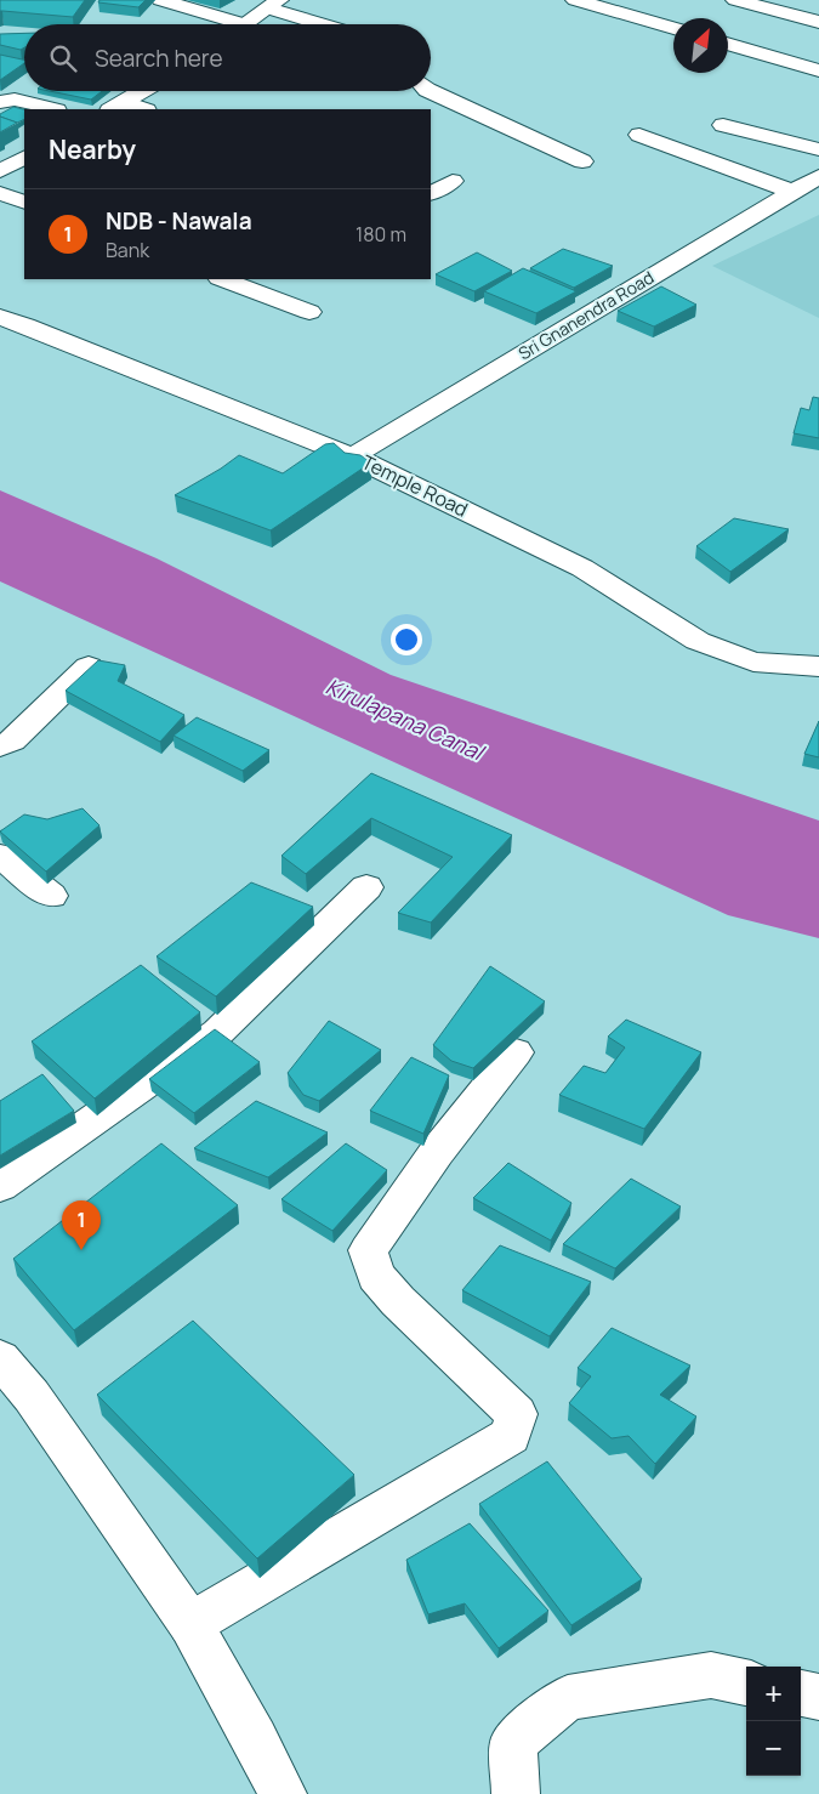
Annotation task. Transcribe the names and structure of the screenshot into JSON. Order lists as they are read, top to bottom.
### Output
{
  "streets": {
    "street": ["Sri Gnanendra Road", "Temple Road"]
  },
  "crossings": [
    ["Sri Gnanendra Road", "Temple Road"]
  ],
  "water": ["Kirulapana Canal"],
  "north": "top right",
  "page": {
    "search": "Search here",
    "heading": "Nearby",
    "list": [
      {
        "mark": "1",
        "name": "NDB - Nawala",
        "note": "Bank",
        "value": "180 m"
      }
    ],
    "pins": "1",
    "map_buttons": ["+", "−"]
  }
}
